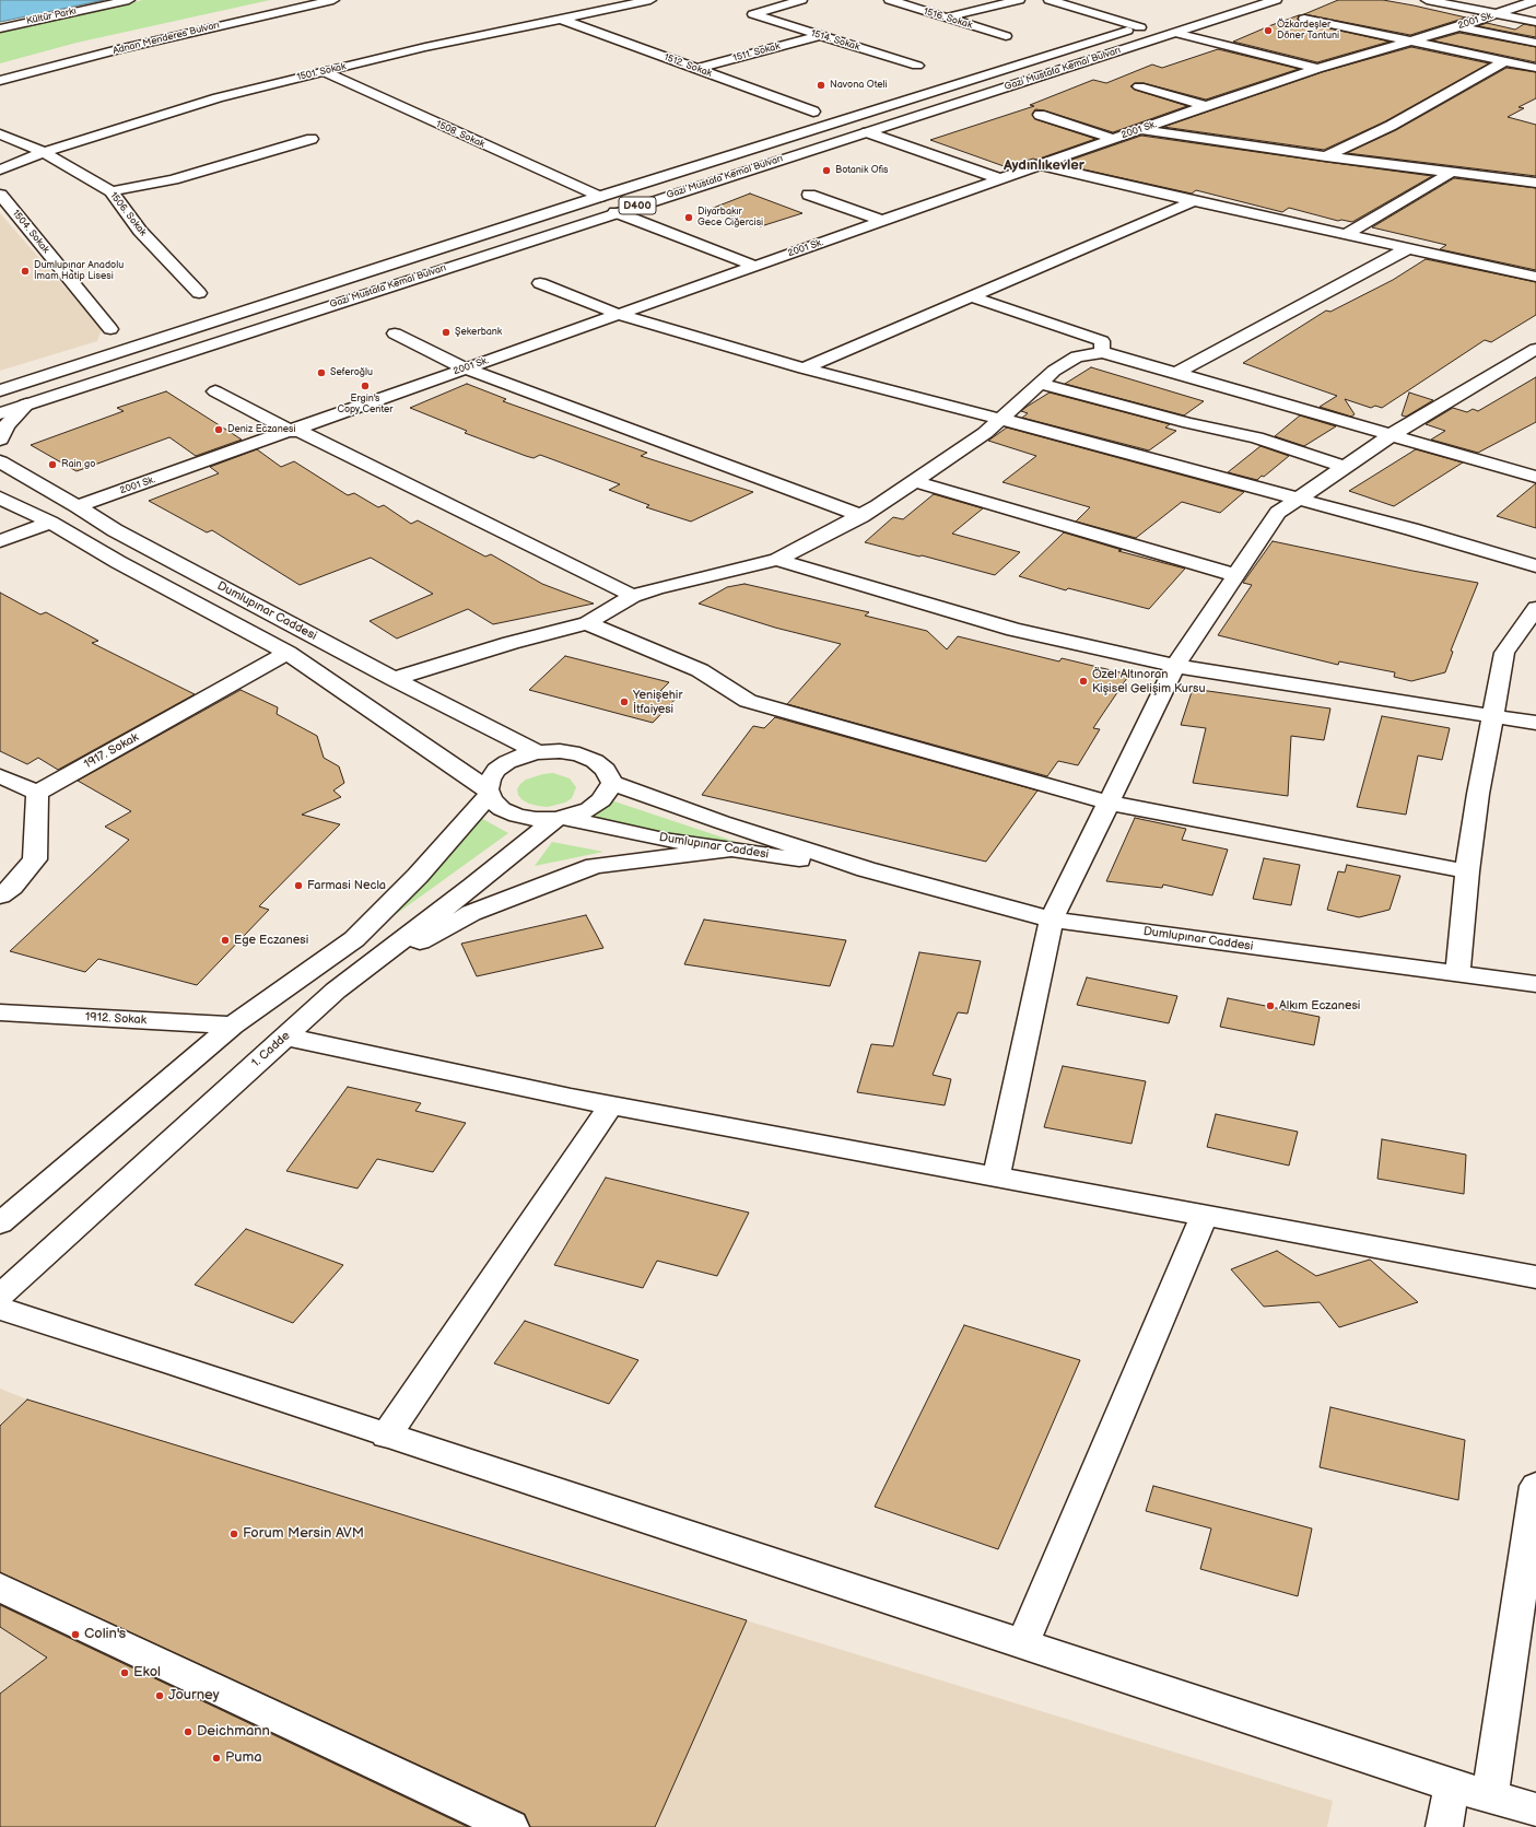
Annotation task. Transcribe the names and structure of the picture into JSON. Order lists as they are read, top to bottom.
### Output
{
  "streets": {
    "main road": [
      "Kültür Parkı",
      "1516. Sokak",
      "2001 Sk.",
      "Adnan Menderes Bulvarı",
      "1514. Sokak",
      "1511. Sokak",
      "1512. Sokak",
      "Gazi Mustafa Kemal Bulvarı",
      "1501. Sokak",
      "1508. Sokak",
      "D400",
      "1506. Sokak",
      "1504. Sokak",
      "Dumlupınar Caddesi",
      "1917. Sokak",
      "1912. Sokak",
      "1. Cadde"
    ]
  },
  "crossings": [
    ["2001 Sk.", "Dumlupınar Caddesi"],
    ["1514. Sokak", "1511. Sokak"],
    ["1511. Sokak", "1512. Sokak"],
    ["1512. Sokak", "1501. Sokak"],
    ["Gazi Mustafa Kemal Bulvarı", "1508. Sokak"],
    ["1501. Sokak", "1508. Sokak"],
    ["1501. Sokak", "1506. Sokak"],
    ["Dumlupınar Caddesi", "1. Cadde"]
  ],
  "districts": ["Aydınlıkevler"],
  "places": [
    "Özkardeşler Döner Tantuni",
    "Navona Oteli",
    "Botanik Ofis",
    "Diyarbakır Gece Ciğercisi",
    "Dumlupınar Anadolu İmam Hatip Lisesi",
    "Şekerbank",
    "Seferoğlu",
    "Ergin's Copy Center",
    "Deniz Eczanesi",
    "Rain go",
    "Özel Altınoran Kişisel Gelişim Kursu",
    "Yenişehir İtfaiyesi",
    "Farmasi Necla",
    "Ege Eczanesi",
    "Alkım Eczanesi",
    "Forum Mersin AVM",
    "Colin's",
    "Ekol",
    "Journey",
    "Deichmann",
    "Puma"
  ]
}
